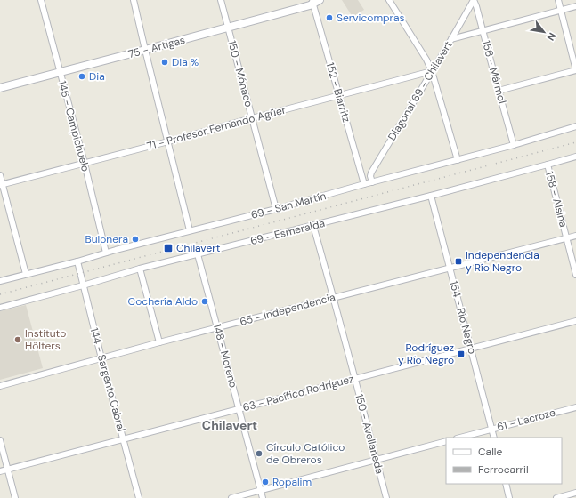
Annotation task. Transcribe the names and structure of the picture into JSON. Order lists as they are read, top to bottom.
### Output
{
  "streets": {
    "street": [
      "75 - Artigas",
      "156 - Mármol",
      "150 - Mónaco",
      "Diagonal 69 - Chilavert",
      "152 - Biarritz",
      "146 - Campichuelo",
      "71 - Profesor Fernando Agüer",
      "158 - Alsina",
      "69 - San Martín",
      "69 - Esmeralda",
      "65 - Independencia",
      "154 - Río Negro",
      "148 - Moreno",
      "144 - Sargento Cabral",
      "63 - Pacífico Rodríguez",
      "61 - Lacroze",
      "150 - Avellaneda"
    ]
  },
  "crossings": [
    ["75 - Artigas", "150 - Mónaco"],
    ["75 - Artigas", "152 - Biarritz"],
    ["75 - Artigas", "146 - Campichuelo"],
    ["156 - Mármol", "Diagonal 69 - Chilavert"],
    ["156 - Mármol", "69 - San Martín"],
    ["150 - Mónaco", "71 - Profesor Fernando Agüer"],
    ["150 - Mónaco", "69 - San Martín"],
    ["Diagonal 69 - Chilavert", "71 - Profesor Fernando Agüer"],
    ["Diagonal 69 - Chilavert", "69 - San Martín"],
    ["152 - Biarritz", "71 - Profesor Fernando Agüer"],
    ["152 - Biarritz", "69 - San Martín"],
    ["146 - Campichuelo", "71 - Profesor Fernando Agüer"],
    ["146 - Campichuelo", "69 - San Martín"],
    ["158 - Alsina", "69 - Esmeralda"],
    ["158 - Alsina", "65 - Independencia"],
    ["69 - San Martín", "144 - Sargento Cabral"],
    ["69 - Esmeralda", "154 - Río Negro"],
    ["69 - Esmeralda", "148 - Moreno"],
    ["69 - Esmeralda", "144 - Sargento Cabral"],
    ["69 - Esmeralda", "150 - Avellaneda"],
    ["65 - Independencia", "154 - Río Negro"],
    ["65 - Independencia", "148 - Moreno"],
    ["65 - Independencia", "144 - Sargento Cabral"],
    ["65 - Independencia", "150 - Avellaneda"],
    ["154 - Río Negro", "63 - Pacífico Rodríguez"],
    ["154 - Río Negro", "61 - Lacroze"],
    ["148 - Moreno", "63 - Pacífico Rodríguez"],
    ["144 - Sargento Cabral", "63 - Pacífico Rodríguez"],
    ["63 - Pacífico Rodríguez", "150 - Avellaneda"]
  ],
  "districts": ["Chilavert"],
  "places": {
    "other": [
      "Servicompras",
      "Dia %",
      "Dia",
      "Bulonera",
      "Cochería Aldo",
      "Instituto Hölters",
      "Círculo Católico de Obreros",
      "Ropalim"
    ],
    "transit": ["Chilavert", "Independencia y Río Negro", "Rodríguez y Río Negro"]
  },
  "legend": ["Calle", "Ferrocarril"],
  "north": "bottom right"
}
